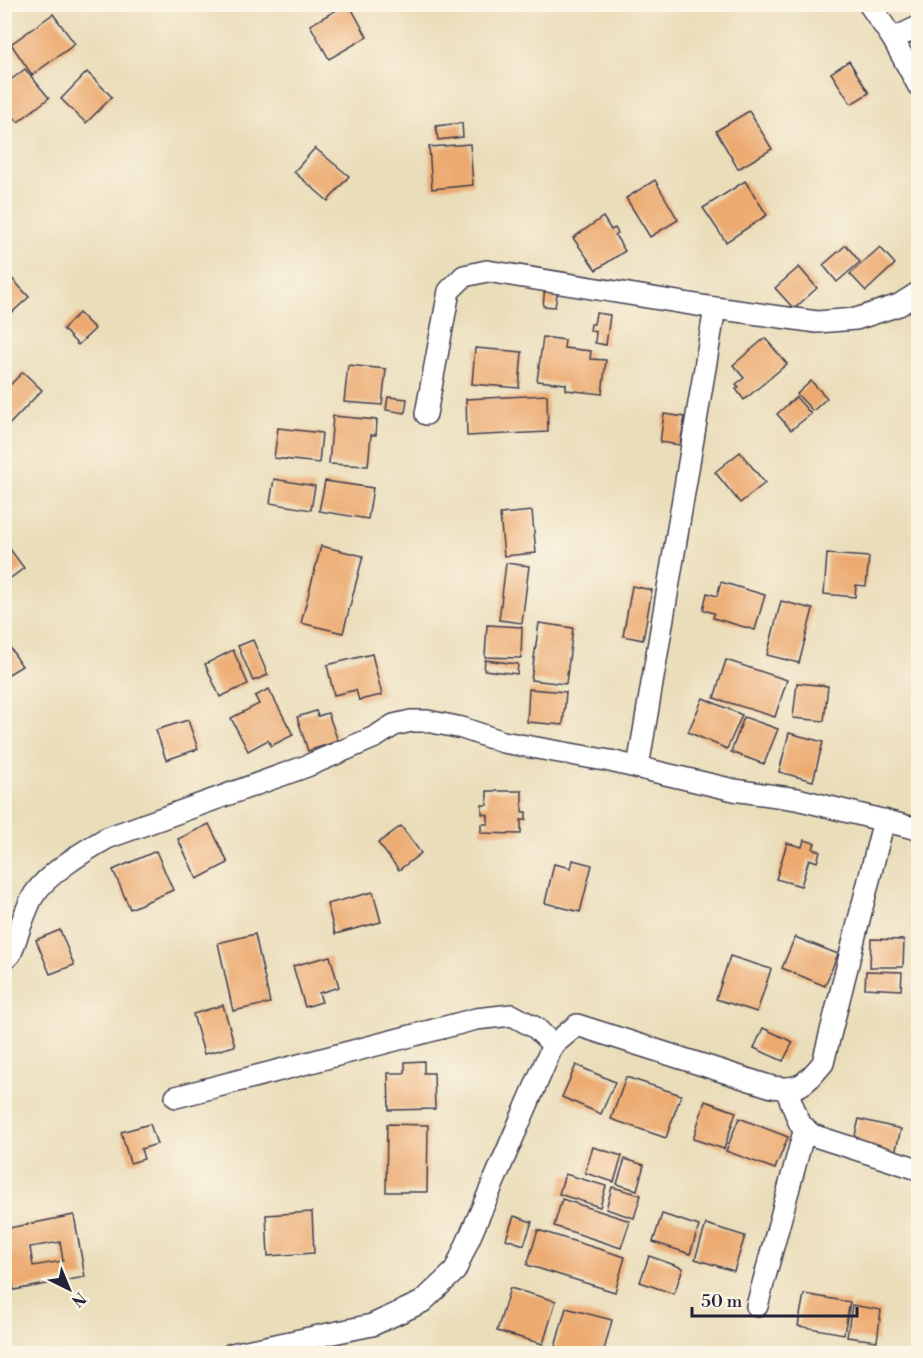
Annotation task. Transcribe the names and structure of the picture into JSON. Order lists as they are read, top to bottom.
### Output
{
  "scale_bar": "50 m",
  "north": "bottom right"
}
